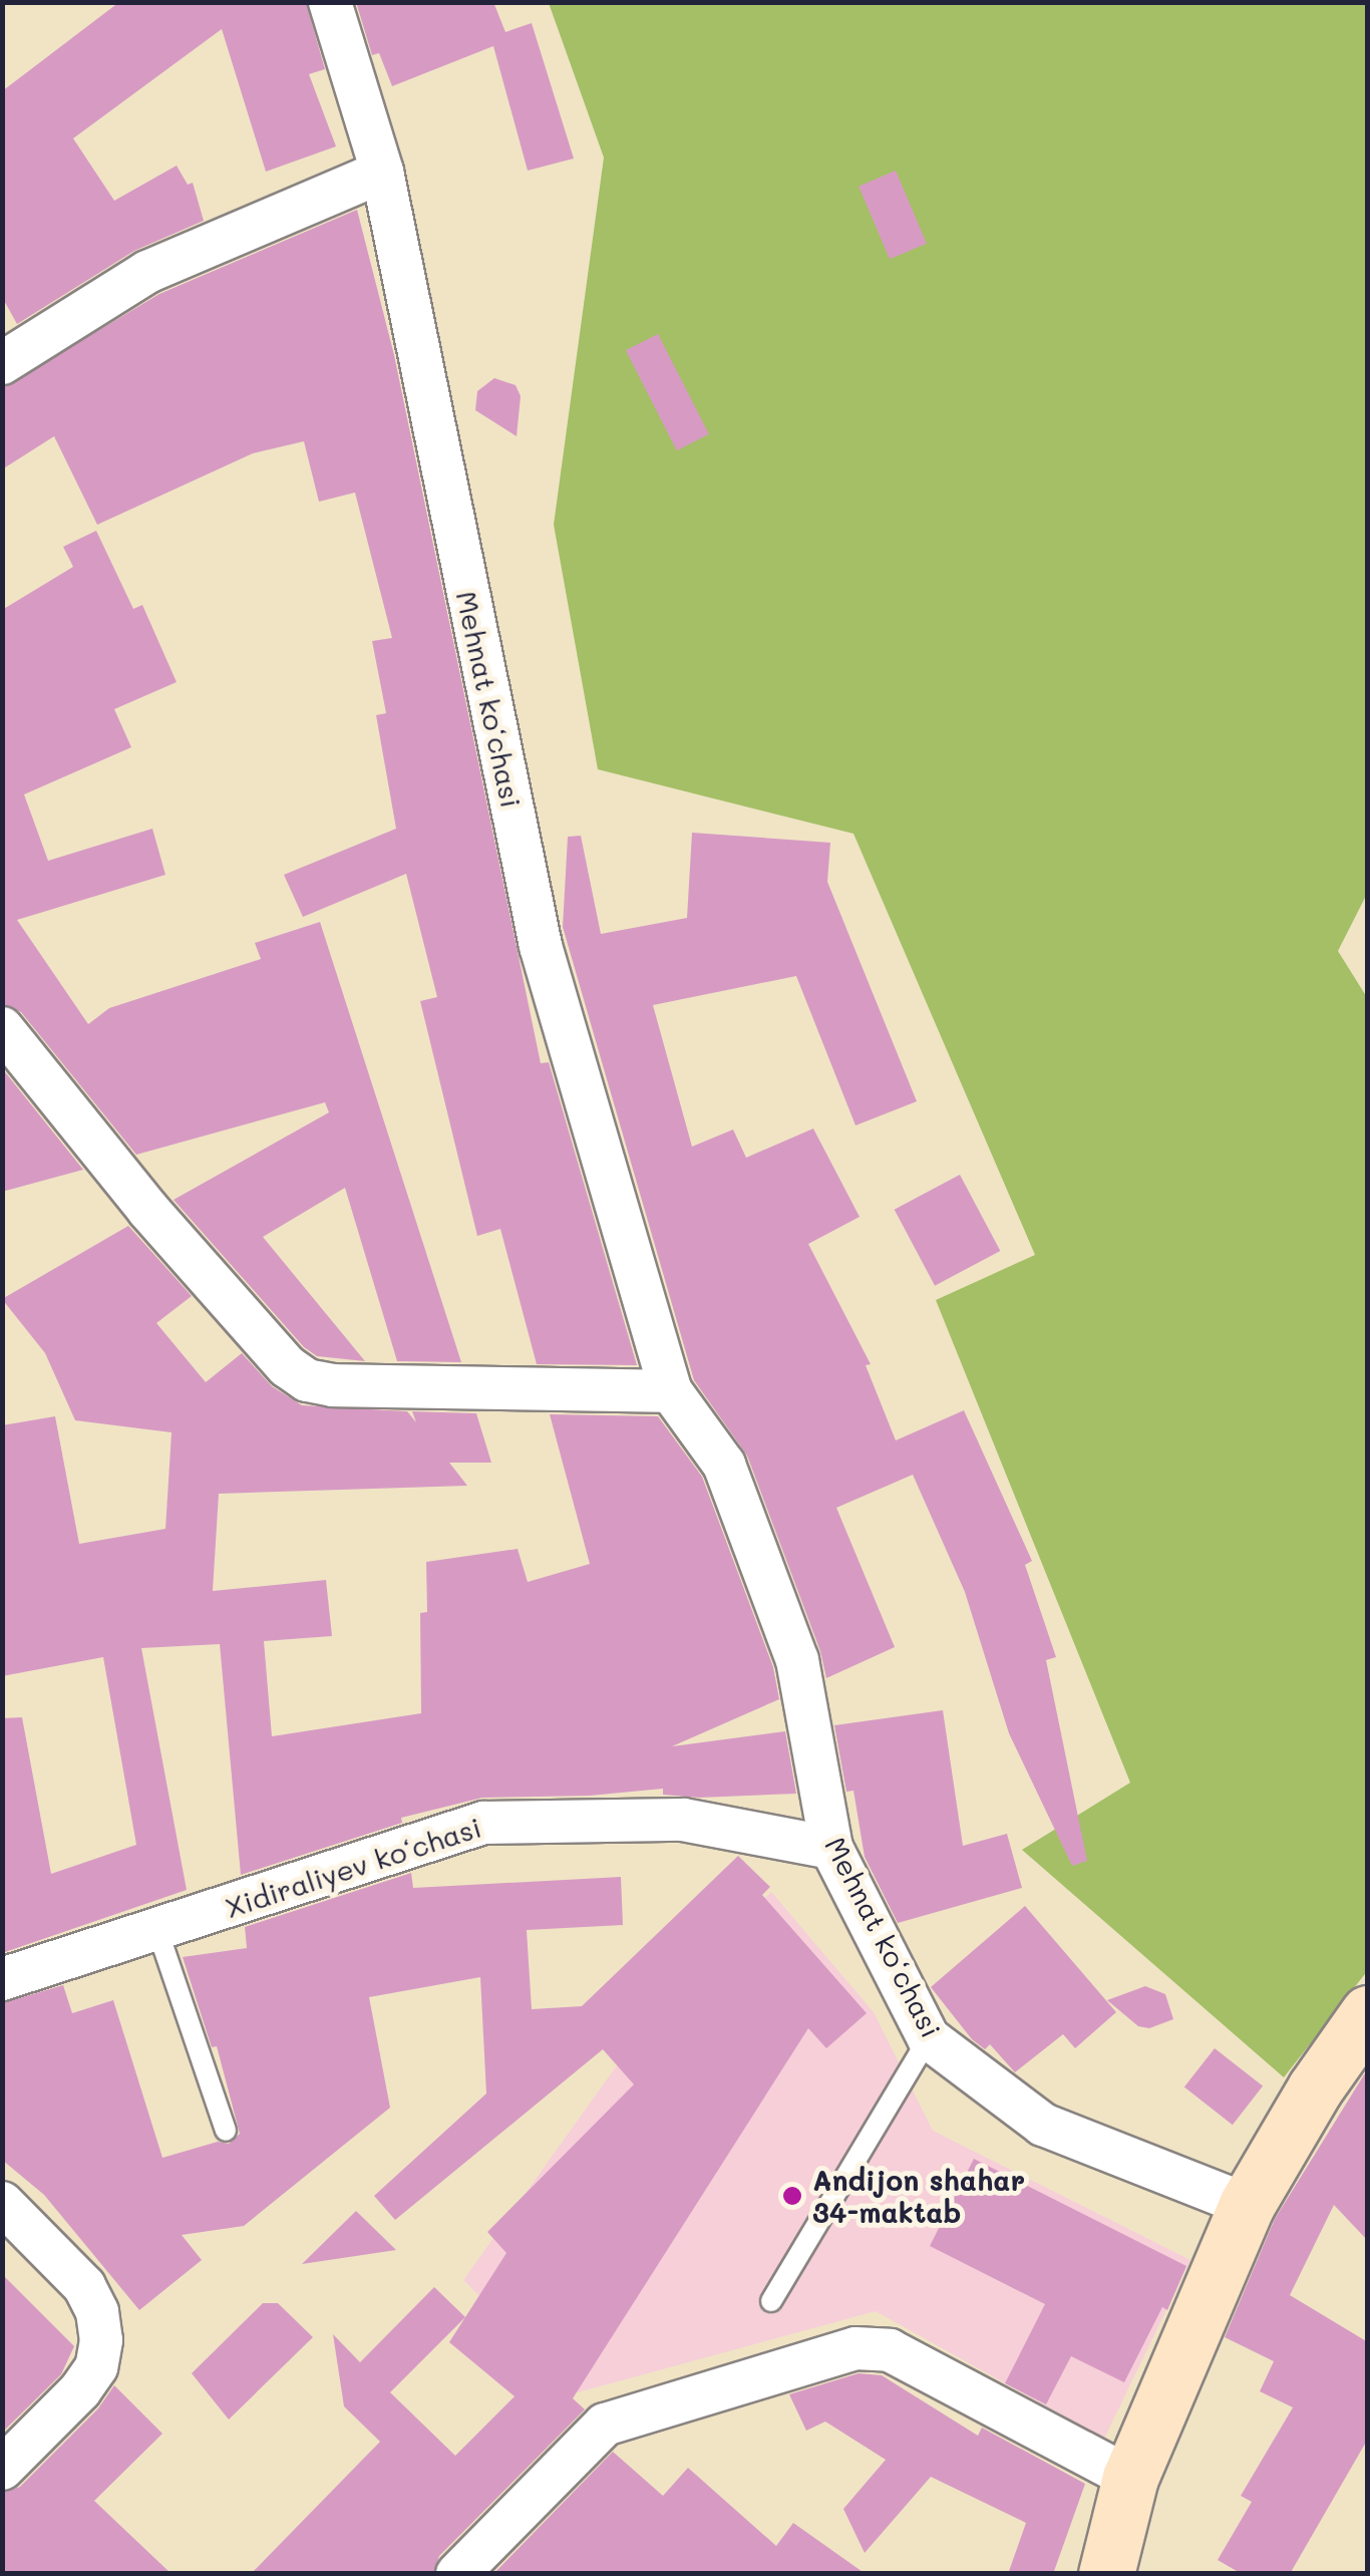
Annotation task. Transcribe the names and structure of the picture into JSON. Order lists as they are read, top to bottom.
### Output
{
  "streets": {
    "street": ["Mehnat koʻchasi", "Xidiraliyev koʻchasi"]
  },
  "crossings": [
    ["Mehnat koʻchasi", "Xidiraliyev koʻchasi"]
  ],
  "places": ["Andijon shahar 34-maktab"]
}
